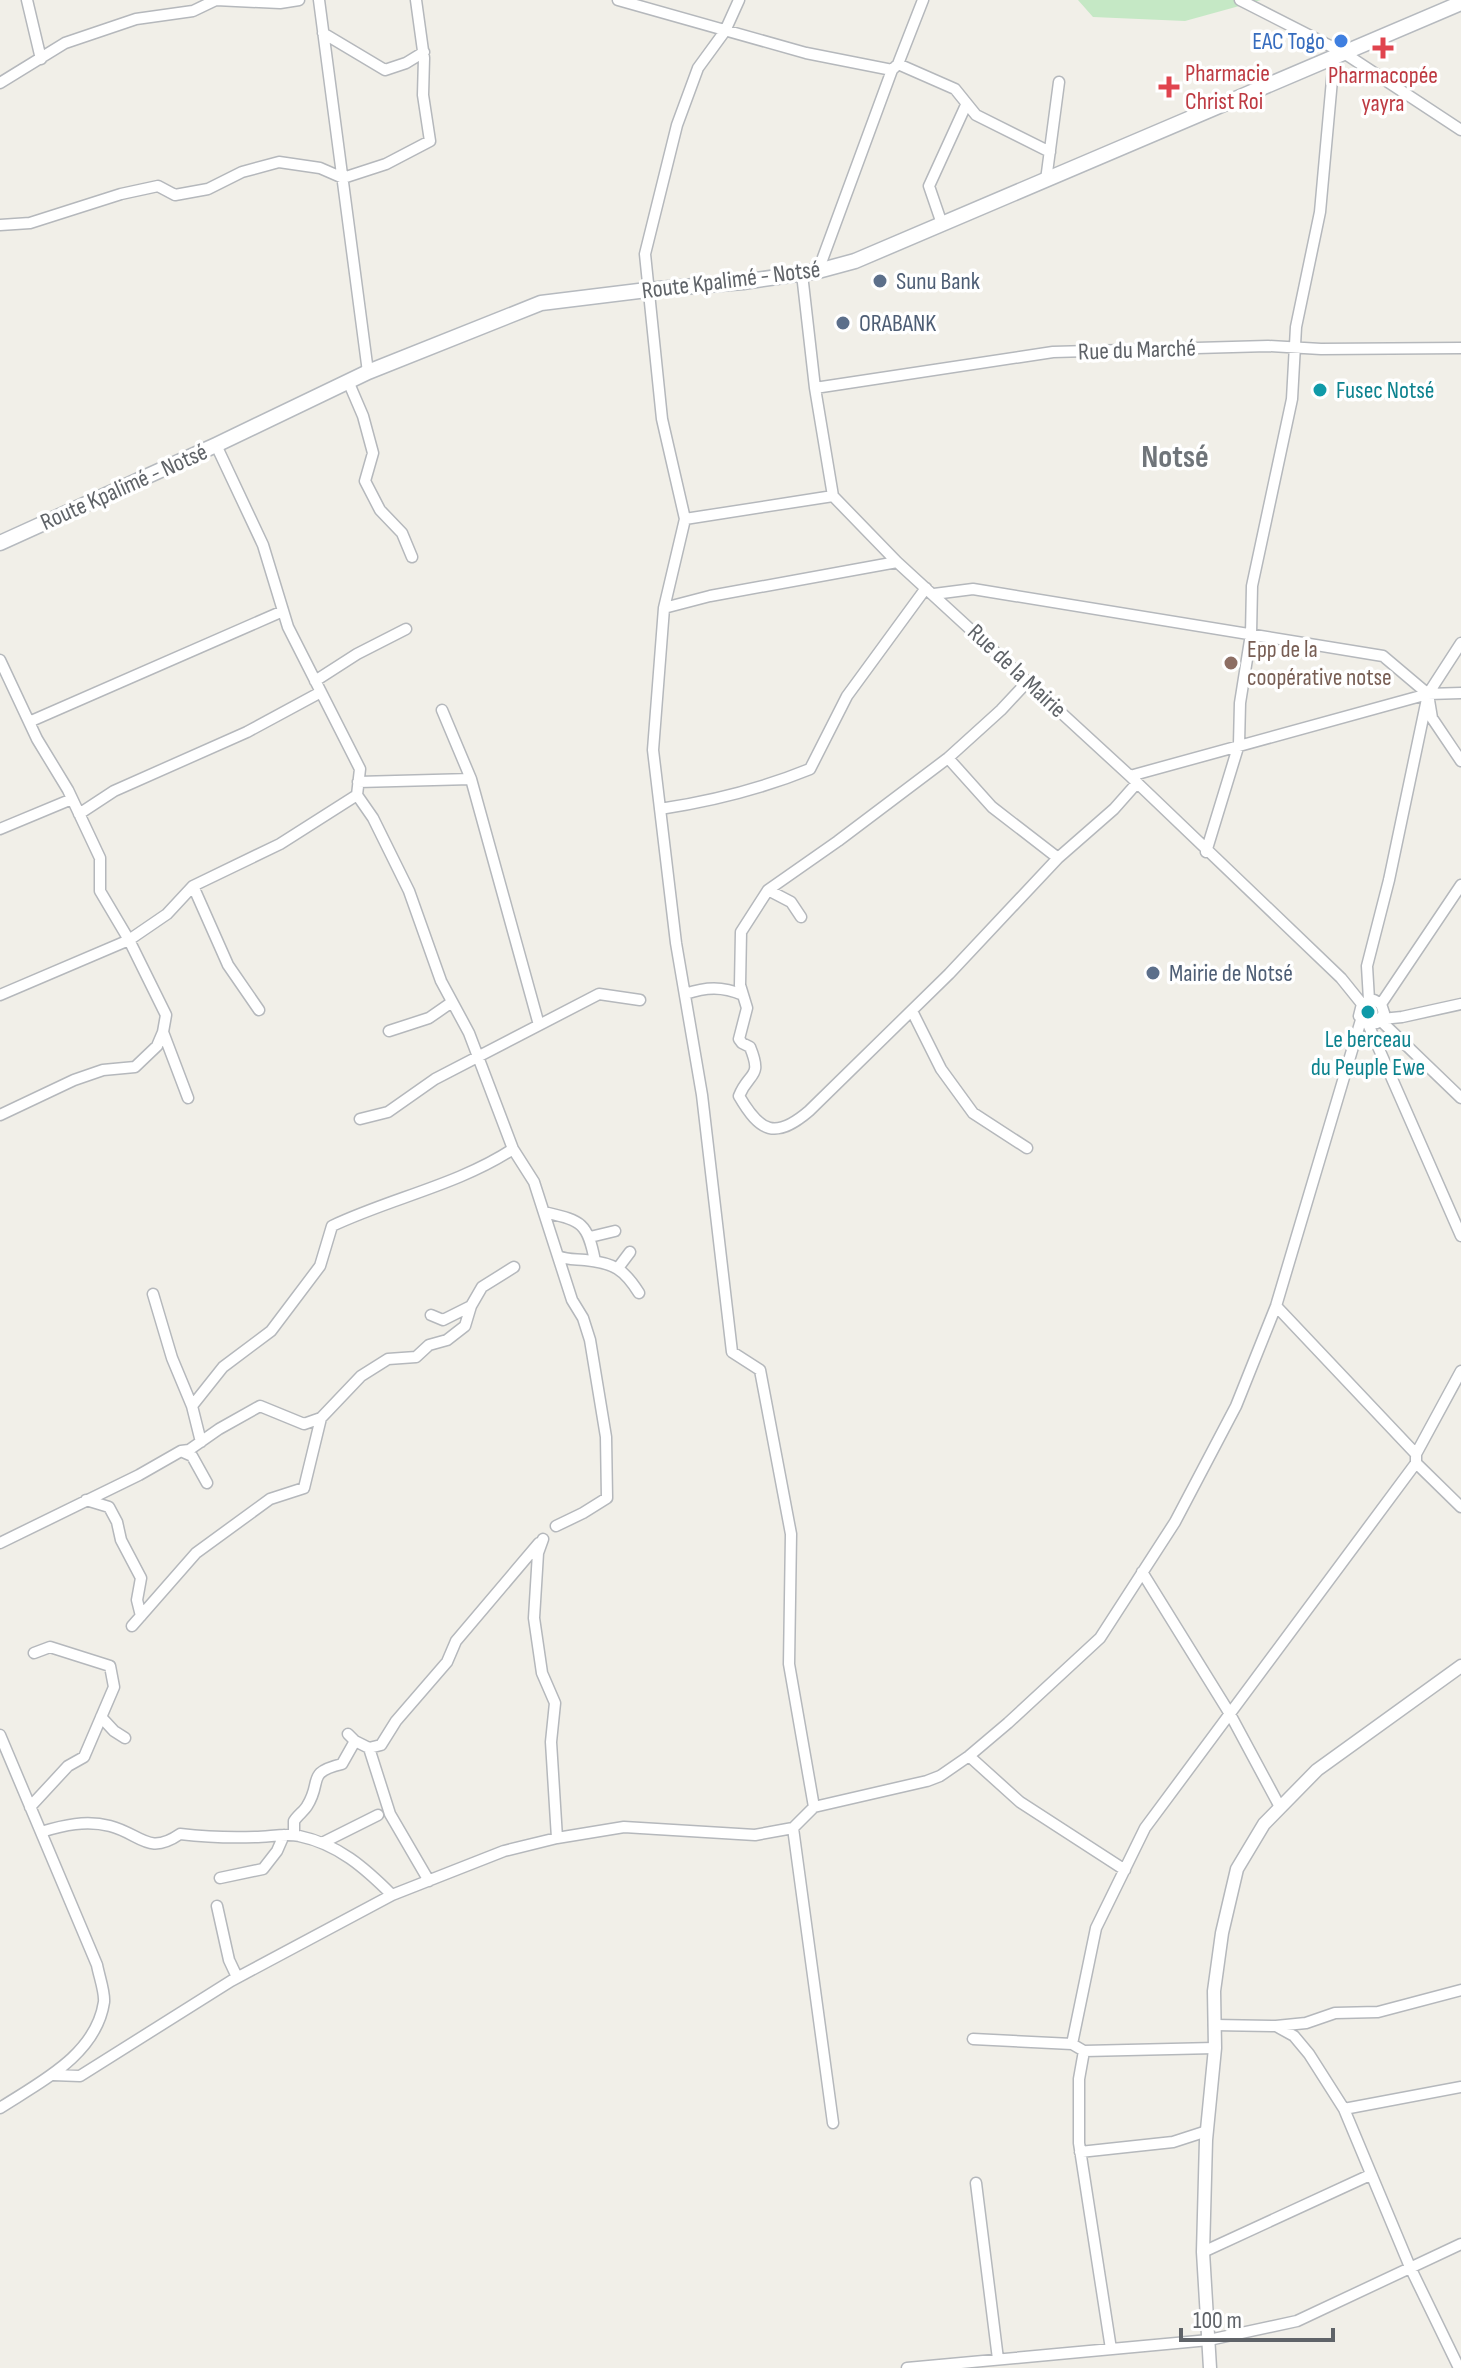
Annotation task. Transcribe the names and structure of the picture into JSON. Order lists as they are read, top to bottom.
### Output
{
  "streets": {
    "main road": ["Route Kpalimé - Notsé"],
    "street": ["Rue du Marché", "Rue de la Mairie"]
  },
  "districts": ["Notsé"],
  "places": {
    "other": [
      "EAC Togo",
      "Sunu Bank",
      "ORABANK",
      "Fusec Notsé",
      "Epp de la coopérative notse",
      "Mairie de Notsé",
      "Le berceau du Peuple Ewe"
    ],
    "health": ["Pharmacopée yayra", "Pharmacie Christ Roi"]
  },
  "scale_bar": "100 m"
}
